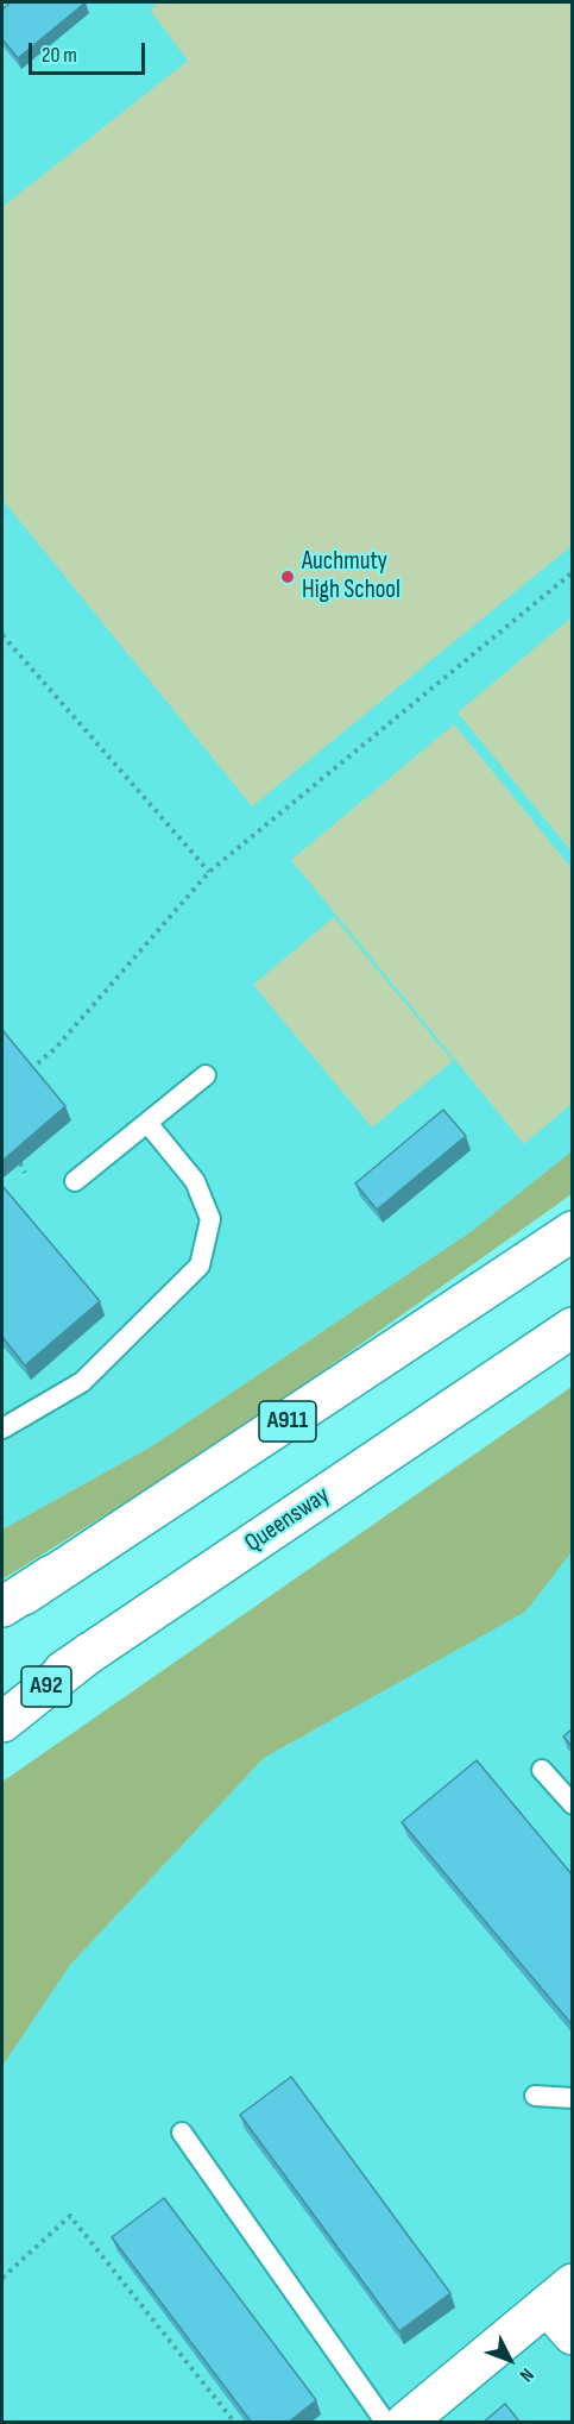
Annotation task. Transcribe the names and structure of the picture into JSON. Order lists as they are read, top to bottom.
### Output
{
  "streets": {
    "main road": ["A911", "Queensway", "A92"]
  },
  "crossings": [
    ["Queensway", "A92"]
  ],
  "places": ["Auchmuty High School"],
  "scale_bar": "20 m",
  "north": "bottom right"
}
